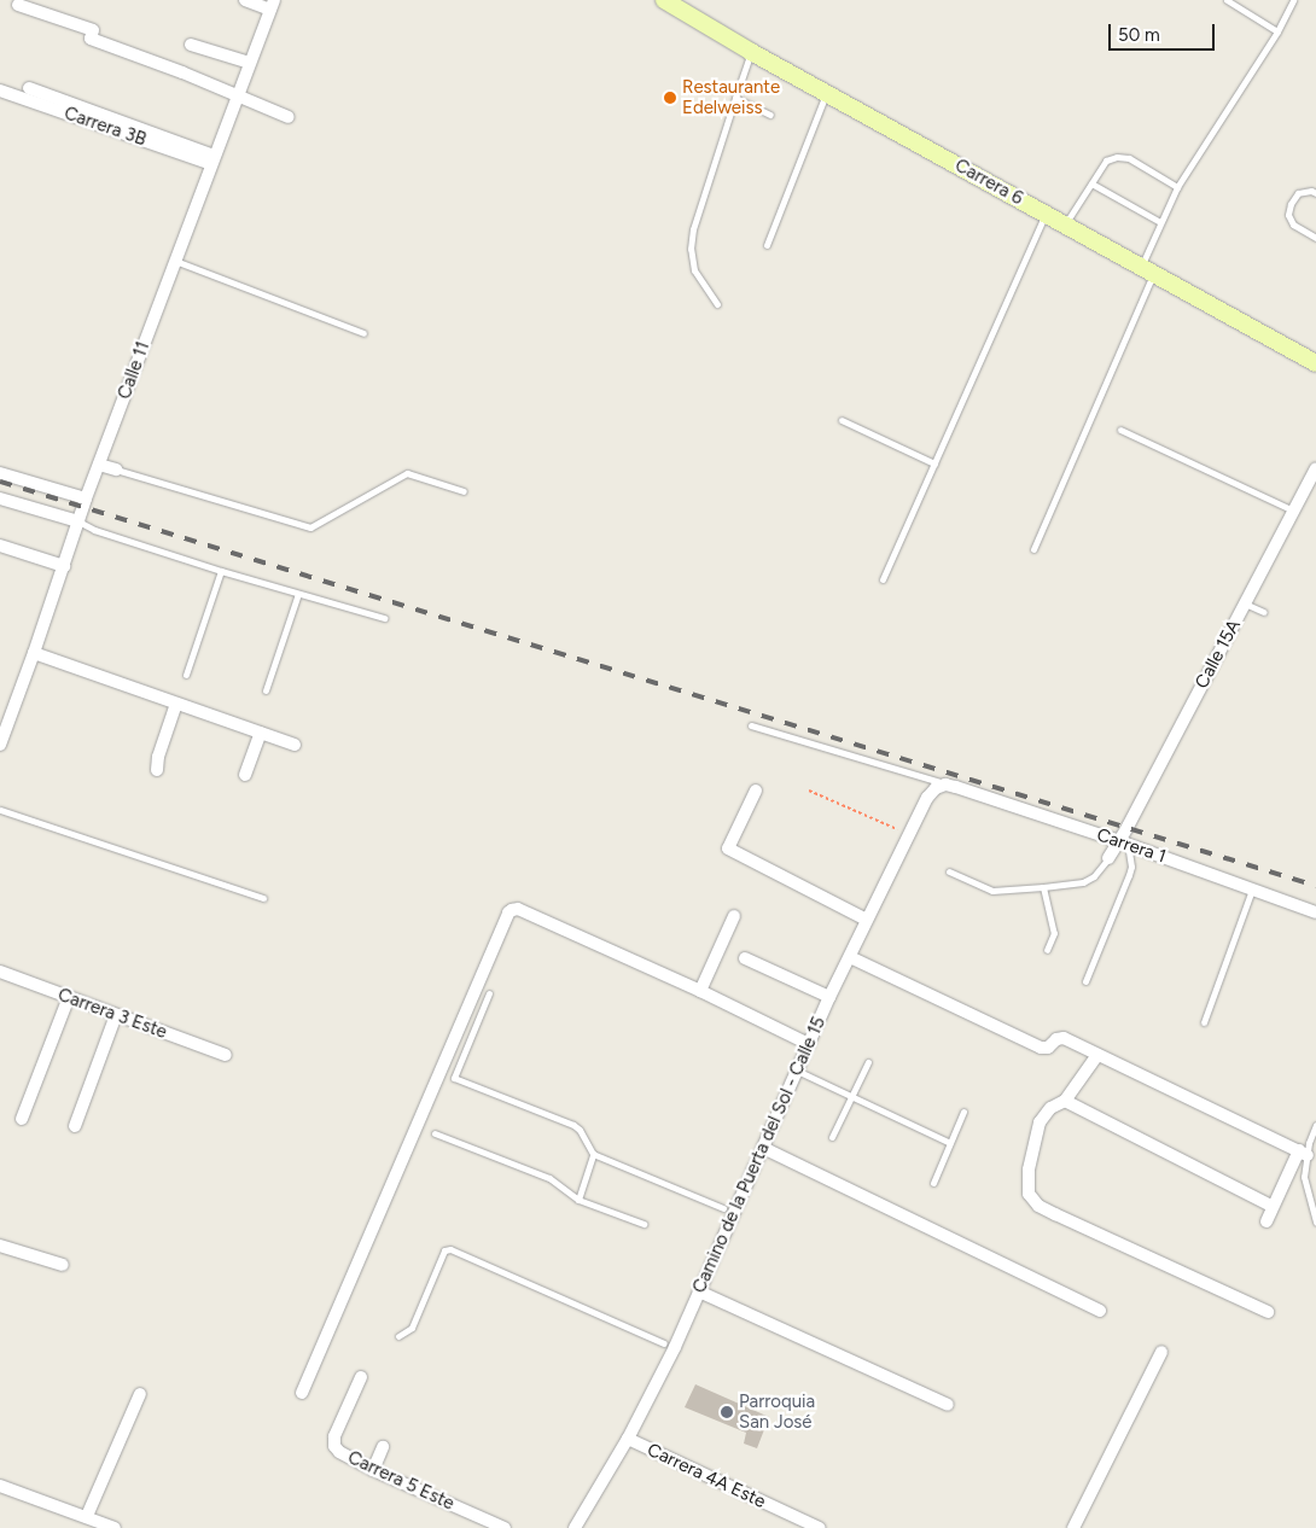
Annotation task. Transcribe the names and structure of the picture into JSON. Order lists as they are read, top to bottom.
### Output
{
  "streets": {
    "main road": ["Carrera 6"],
    "street": [
      "Carrera 3B",
      "Calle 11",
      "Calle 15A",
      "Carrera 1",
      "Carrera 3 Este",
      "Camino de la Puerta del Sol - Calle 15",
      "Carrera 4A Este",
      "Carrera 5 Este"
    ]
  },
  "crossings": [
    ["Carrera 3B", "Calle 11"],
    ["Calle 15A", "Carrera 1"],
    ["Carrera 1", "Camino de la Puerta del Sol - Calle 15"],
    ["Camino de la Puerta del Sol - Calle 15", "Carrera 4A Este"]
  ],
  "places": ["Restaurante Edelweiss", "Parroquia San José"],
  "scale_bar": "50 m"
}
